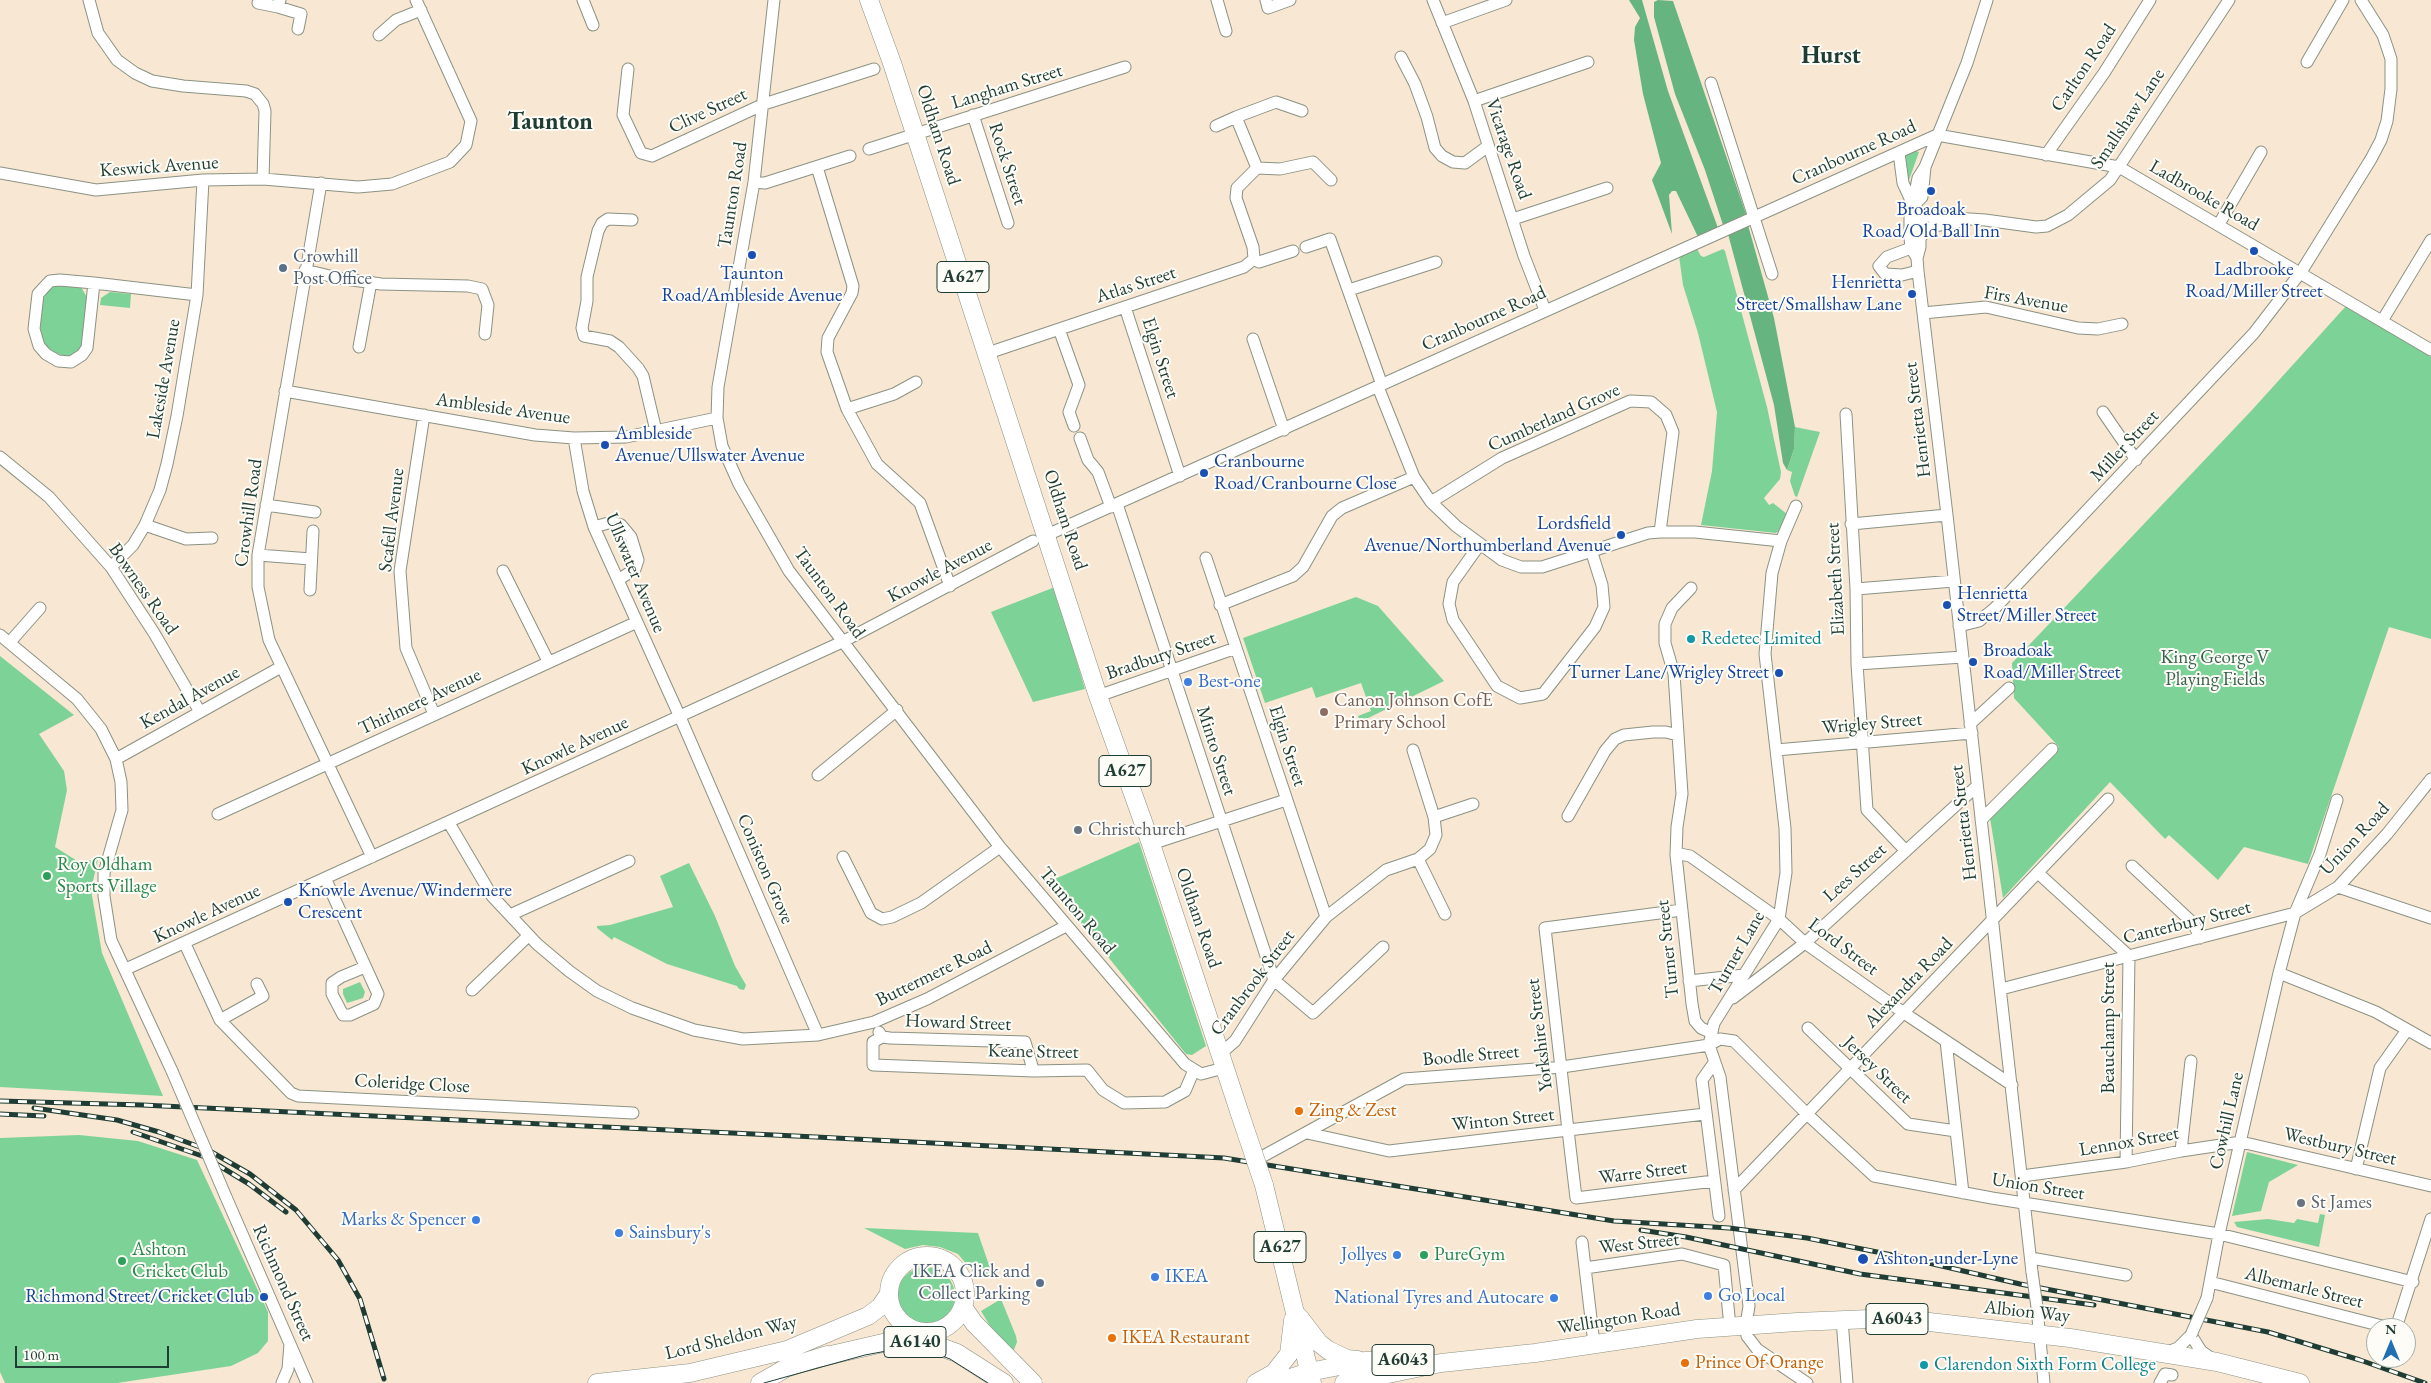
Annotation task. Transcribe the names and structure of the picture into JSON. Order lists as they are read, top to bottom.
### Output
{
  "streets": {
    "highway": [
      "Oldham Road",
      "A627",
      "Albion Way",
      "Wellington Road",
      "A6043",
      "Lord Sheldon Way",
      "A6140"
    ],
    "street": [
      "Carlton Road",
      "Langham Street",
      "Clive Street",
      "Smallshaw Lane",
      "Vicarage Road",
      "Cranbourne Road",
      "Rock Street",
      "Keswick Avenue",
      "Taunton Road",
      "Ladbrooke Road",
      "Atlas Street",
      "Firs Avenue",
      "Elgin Street",
      "Lakeside Avenue",
      "Ambleside Avenue",
      "Cumberland Grove",
      "Henrietta Street",
      "Miller Street",
      "Crowhill Road",
      "Scafell Avenue",
      "Knowle Avenue",
      "Ullswater Avenue",
      "Elizabeth Street",
      "Bowness Road",
      "Bradbury Street",
      "Kendal Avenue",
      "Thirlmere Avenue",
      "Wrigley Street",
      "Minto Street",
      "Union Road",
      "Coniston Grove",
      "Lees Street",
      "Canterbury Street",
      "Lord Street",
      "Turner Street",
      "Turner Lane",
      "Buttermere Road",
      "Cranbrook Street",
      "Alexandra Road",
      "Howard Street",
      "Beauchamp Street",
      "Yorkshire Street",
      "Keane Street",
      "Boodle Street",
      "Jersey Street",
      "Coleridge Close",
      "Winton Street",
      "Cowhill Lane",
      "Lennox Street",
      "Westbury Street",
      "Warre Street",
      "Union Street",
      "West Street",
      "Richmond Street",
      "Albemarle Street"
    ]
  },
  "crossings": [
    ["Carlton Road", "Ladbrooke Road"],
    ["Langham Street", "Oldham Road"],
    ["Langham Street", "Rock Street"],
    ["Clive Street", "Taunton Road"],
    ["Smallshaw Lane", "Ladbrooke Road"],
    ["Smallshaw Lane", "Henrietta Street"],
    ["Oldham Road", "Cranbourne Road"],
    ["Oldham Road", "A627"],
    ["Oldham Road", "Atlas Street"],
    ["Oldham Road", "Knowle Avenue"],
    ["Oldham Road", "Bradbury Street"],
    ["Oldham Road", "Cranbrook Street"],
    ["Oldham Road", "Boodle Street"],
    ["Oldham Road", "Wellington Road"],
    ["Vicarage Road", "Cranbourne Road"],
    ["Cranbourne Road", "Ladbrooke Road"],
    ["Cranbourne Road", "Elgin Street"],
    ["Cranbourne Road", "Knowle Avenue"],
    ["Cranbourne Road", "Minto Street"],
    ["Keswick Avenue", "Lakeside Avenue"],
    ["Keswick Avenue", "Crowhill Road"],
    ["Taunton Road", "Ambleside Avenue"],
    ["Taunton Road", "Knowle Avenue"],
    ["Taunton Road", "Buttermere Road"],
    ["Taunton Road", "Keane Street"],
    ["Ladbrooke Road", "Miller Street"],
    ["Atlas Street", "Elgin Street"],
    ["Firs Avenue", "Henrietta Street"],
    ["Elgin Street", "Bradbury Street"],
    ["Elgin Street", "Cranbrook Street"],
    ["Lakeside Avenue", "Bowness Road"],
    ["Ambleside Avenue", "Crowhill Road"],
    ["Ambleside Avenue", "Scafell Avenue"],
    ["Ambleside Avenue", "Ullswater Avenue"],
    ["Henrietta Street", "Miller Street"],
    ["Henrietta Street", "Wrigley Street"],
    ["Henrietta Street", "Lees Street"],
    ["Henrietta Street", "Canterbury Street"],
    ["Henrietta Street", "Lord Street"],
    ["Henrietta Street", "Alexandra Road"],
    ["Henrietta Street", "Lennox Street"],
    ["Henrietta Street", "Union Street"],
    ["Henrietta Street", "Albion Way"],
    ["Crowhill Road", "Knowle Avenue"],
    ["Crowhill Road", "Kendal Avenue"],
    ["Crowhill Road", "Thirlmere Avenue"],
    ["Scafell Avenue", "Thirlmere Avenue"],
    ["Knowle Avenue", "Ullswater Avenue"],
    ["Knowle Avenue", "Coniston Grove"],
    ["Knowle Avenue", "Buttermere Road"],
    ["Knowle Avenue", "Coleridge Close"],
    ["Knowle Avenue", "Richmond Street"],
    ["Ullswater Avenue", "Thirlmere Avenue"],
    ["Ullswater Avenue", "Coniston Grove"],
    ["Elizabeth Street", "Wrigley Street"],
    ["Elizabeth Street", "Lees Street"],
    ["Bowness Road", "Kendal Avenue"],
    ["Bradbury Street", "Minto Street"],
    ["Wrigley Street", "Turner Lane"],
    ["Minto Street", "Cranbrook Street"],
    ["Union Road", "Canterbury Street"],
    ["Union Road", "Cowhill Lane"],
    ["Coniston Grove", "Buttermere Road"],
    ["Lees Street", "Lord Street"],
    ["Lees Street", "Turner Lane"],
    ["Canterbury Street", "Beauchamp Street"],
    ["Canterbury Street", "Cowhill Lane"],
    ["Lord Street", "Turner Street"],
    ["Lord Street", "Turner Lane"],
    ["Lord Street", "Alexandra Road"],
    ["Turner Street", "Turner Lane"],
    ["Turner Street", "Yorkshire Street"],
    ["Turner Lane", "Alexandra Road"],
    ["Turner Lane", "Boodle Street"],
    ["Turner Lane", "Union Street"],
    ["Turner Lane", "West Street"],
    ["Turner Lane", "Albion Way"],
    ["Turner Lane", "Wellington Road"],
    ["Buttermere Road", "Howard Street"],
    ["Alexandra Road", "Beauchamp Street"],
    ["Alexandra Road", "Jersey Street"],
    ["Alexandra Road", "Union Street"],
    ["Howard Street", "Keane Street"],
    ["Beauchamp Street", "Lennox Street"],
    ["Yorkshire Street", "Boodle Street"],
    ["Yorkshire Street", "Winton Street"],
    ["Yorkshire Street", "Warre Street"],
    ["Boodle Street", "Winton Street"],
    ["Boodle Street", "Union Street"],
    ["Cowhill Lane", "Lennox Street"],
    ["Cowhill Lane", "Westbury Street"],
    ["Cowhill Lane", "Union Street"],
    ["Cowhill Lane", "Albemarle Street"],
    ["Cowhill Lane", "Albion Way"],
    ["Lennox Street", "Westbury Street"],
    ["West Street", "Albion Way"],
    ["West Street", "Wellington Road"],
    ["Albion Way", "Wellington Road"],
    ["Lord Sheldon Way", "A6140"]
  ],
  "districts": ["Hurst", "Taunton"],
  "parks": ["King George V Playing Fields"],
  "places": [
    "Broadoak Road/Old Ball Inn",
    "Ladbrooke Road/Miller Street",
    "Taunton Road/Ambleside Avenue",
    "Crowhill Post Office",
    "Henrietta Street/Smallshaw Lane",
    "Ambleside Avenue/Ullswater Avenue",
    "Cranbourne Road/Cranbourne Close",
    "Lordsfield Avenue/Northumberland Avenue",
    "Henrietta Street/Miller Street",
    "Redetec Limited",
    "Broadoak Road/Miller Street",
    "Turner Lane/Wrigley Street",
    "Best-one",
    "Canon Johnson CofE Primary School",
    "Christchurch",
    "Roy Oldham Sports Village",
    "Knowle Avenue/Windermere Crescent",
    "Zing & Zest",
    "St James",
    "Marks & Spencer",
    "Sainsbury's",
    "Jollyes",
    "PureGym",
    "Ashton-under-Lyne",
    "Ashton Cricket Club",
    "IKEA",
    "IKEA Click and Collect Parking",
    "Go Local",
    "Richmond Street/Cricket Club",
    "National Tyres and Autocare",
    "IKEA Restaurant",
    "Prince Of Orange",
    "Clarendon Sixth Form College"
  ],
  "scale_bar": "100 m",
  "north": "top"
}
